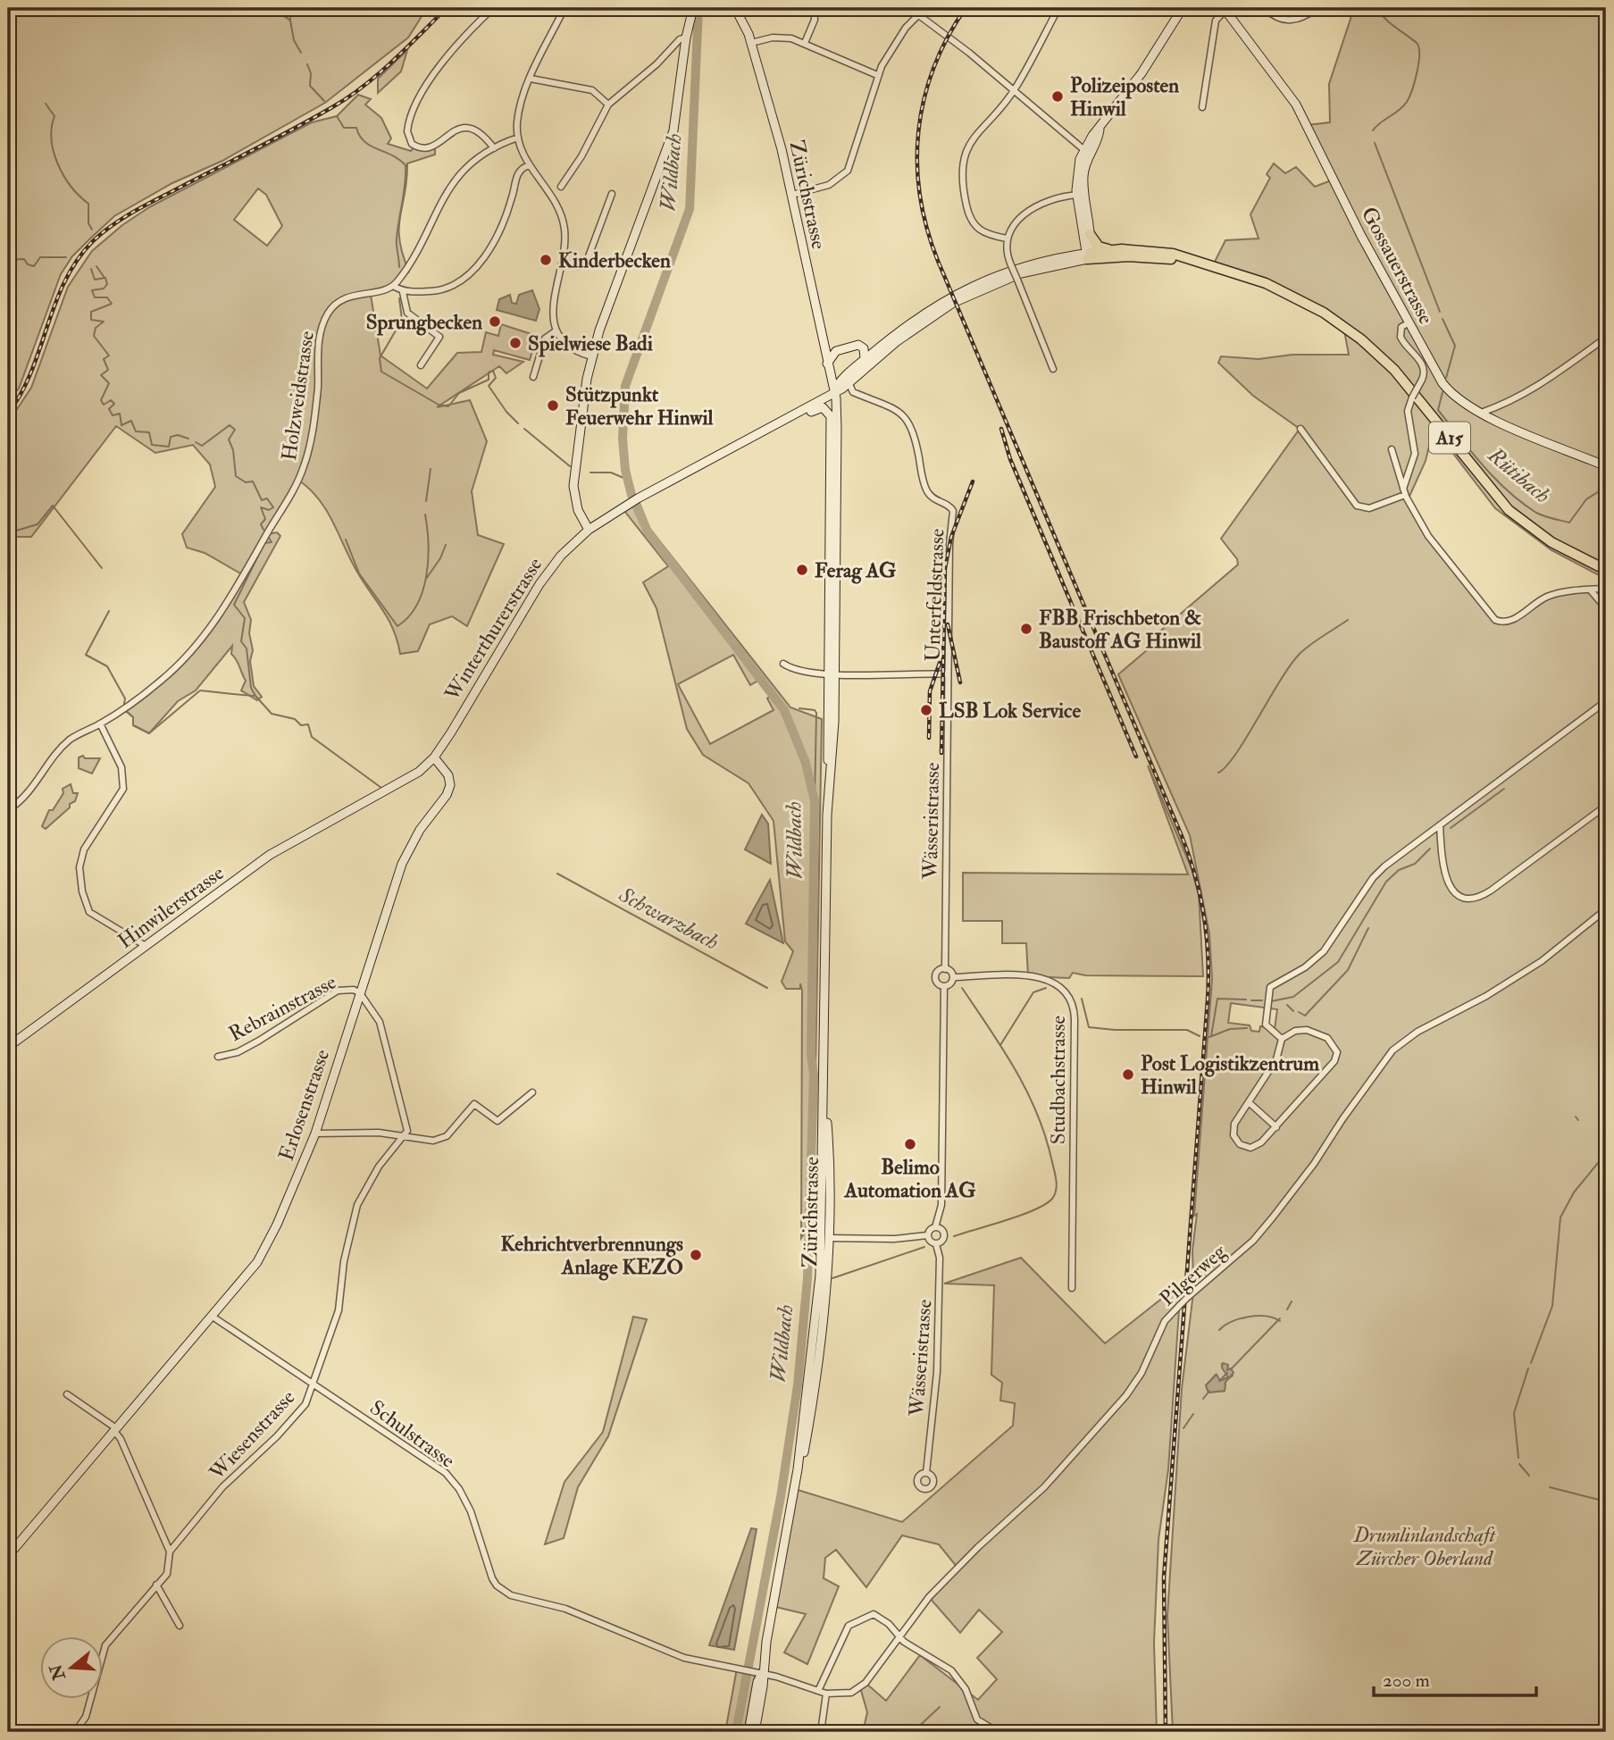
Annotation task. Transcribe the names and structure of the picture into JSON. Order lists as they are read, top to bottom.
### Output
{
  "streets": {
    "highway": ["A15"],
    "main road": [
      "Zürichstrasse",
      "Gossauerstrasse",
      "Winterthurerstrasse",
      "Hinwilerstrasse",
      "Erlosenstrasse"
    ],
    "street": [
      "Holzweidstrasse",
      "Unterfeldstrasse",
      "Wässeristrasse",
      "Rebrainstrasse",
      "Studbachstrasse",
      "Pilgerweg",
      "Schulstrasse",
      "Wiesenstrasse"
    ]
  },
  "crossings": [
    ["Zürichstrasse", "Winterthurerstrasse"],
    ["Zürichstrasse", "Pilgerweg"],
    ["Zürichstrasse", "Schulstrasse"],
    ["A15", "Winterthurerstrasse"],
    ["Unterfeldstrasse", "Winterthurerstrasse"],
    ["Unterfeldstrasse", "Wässeristrasse"],
    ["Winterthurerstrasse", "Hinwilerstrasse"],
    ["Winterthurerstrasse", "Erlosenstrasse"],
    ["Wässeristrasse", "Studbachstrasse"],
    ["Rebrainstrasse", "Erlosenstrasse"],
    ["Erlosenstrasse", "Schulstrasse"],
    ["Pilgerweg", "Schulstrasse"],
    ["Schulstrasse", "Wiesenstrasse"]
  ],
  "water": ["Wildbach", "Rütibach", "Schwarzbach"],
  "parks": ["Drumlinlandschaft Zürcher Oberland"],
  "places": [
    "Polizeiposten Hinwil",
    "Kinderbecken",
    "Sprungbecken",
    "Spielwiese Badi",
    "Stützpunkt Feuerwehr Hinwil",
    "Ferag AG",
    "FBB Frischbeton & Baustoff AG Hinwil",
    "LSB Lok Service",
    "Post Logistikzentrum Hinwil",
    "Belimo Automation AG",
    "Kehrichtverbrennungs Anlage KEZO"
  ],
  "scale_bar": "200 m",
  "north": "left"
}
